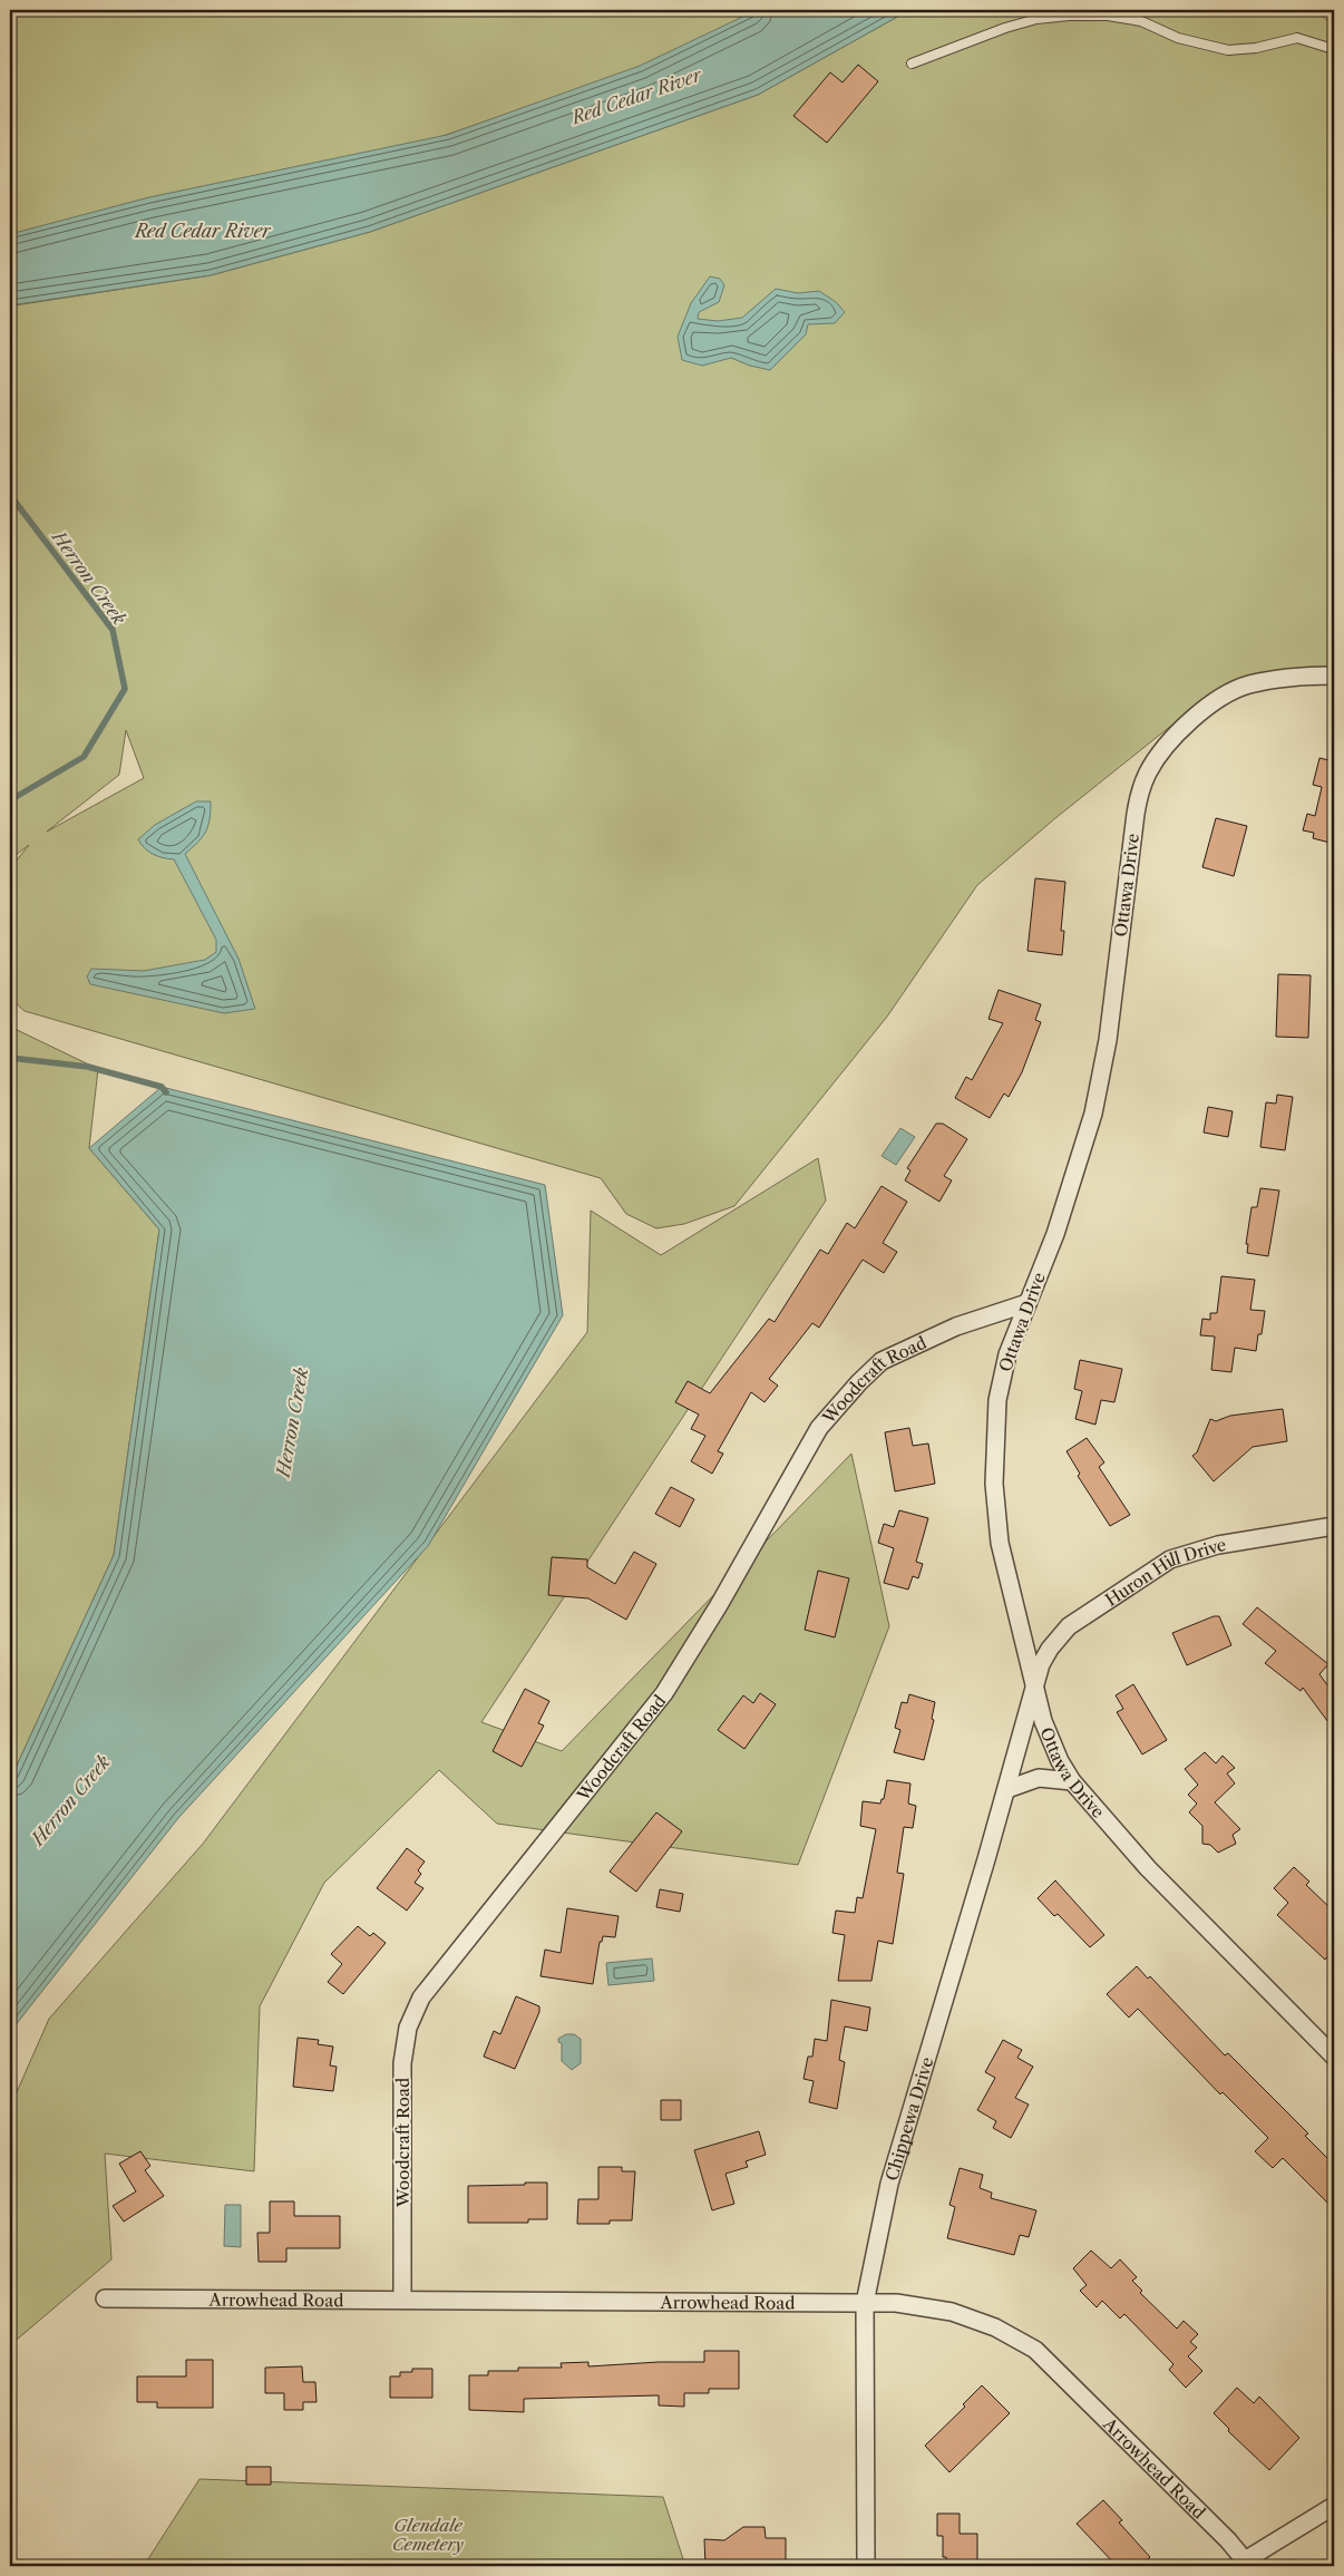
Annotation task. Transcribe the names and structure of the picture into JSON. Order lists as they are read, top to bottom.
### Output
{
  "streets": {
    "street": [
      "Ottawa Drive",
      "Woodcraft Road",
      "Huron Hill Drive",
      "Chippewa Drive",
      "Arrowhead Road"
    ]
  },
  "crossings": [
    ["Ottawa Drive", "Woodcraft Road"],
    ["Ottawa Drive", "Huron Hill Drive"],
    ["Ottawa Drive", "Chippewa Drive"],
    ["Woodcraft Road", "Arrowhead Road"],
    ["Huron Hill Drive", "Chippewa Drive"],
    ["Chippewa Drive", "Arrowhead Road"]
  ],
  "water": ["Red Cedar River", "Herron Creek"],
  "parks": ["Glendale Cemetery"]
}
